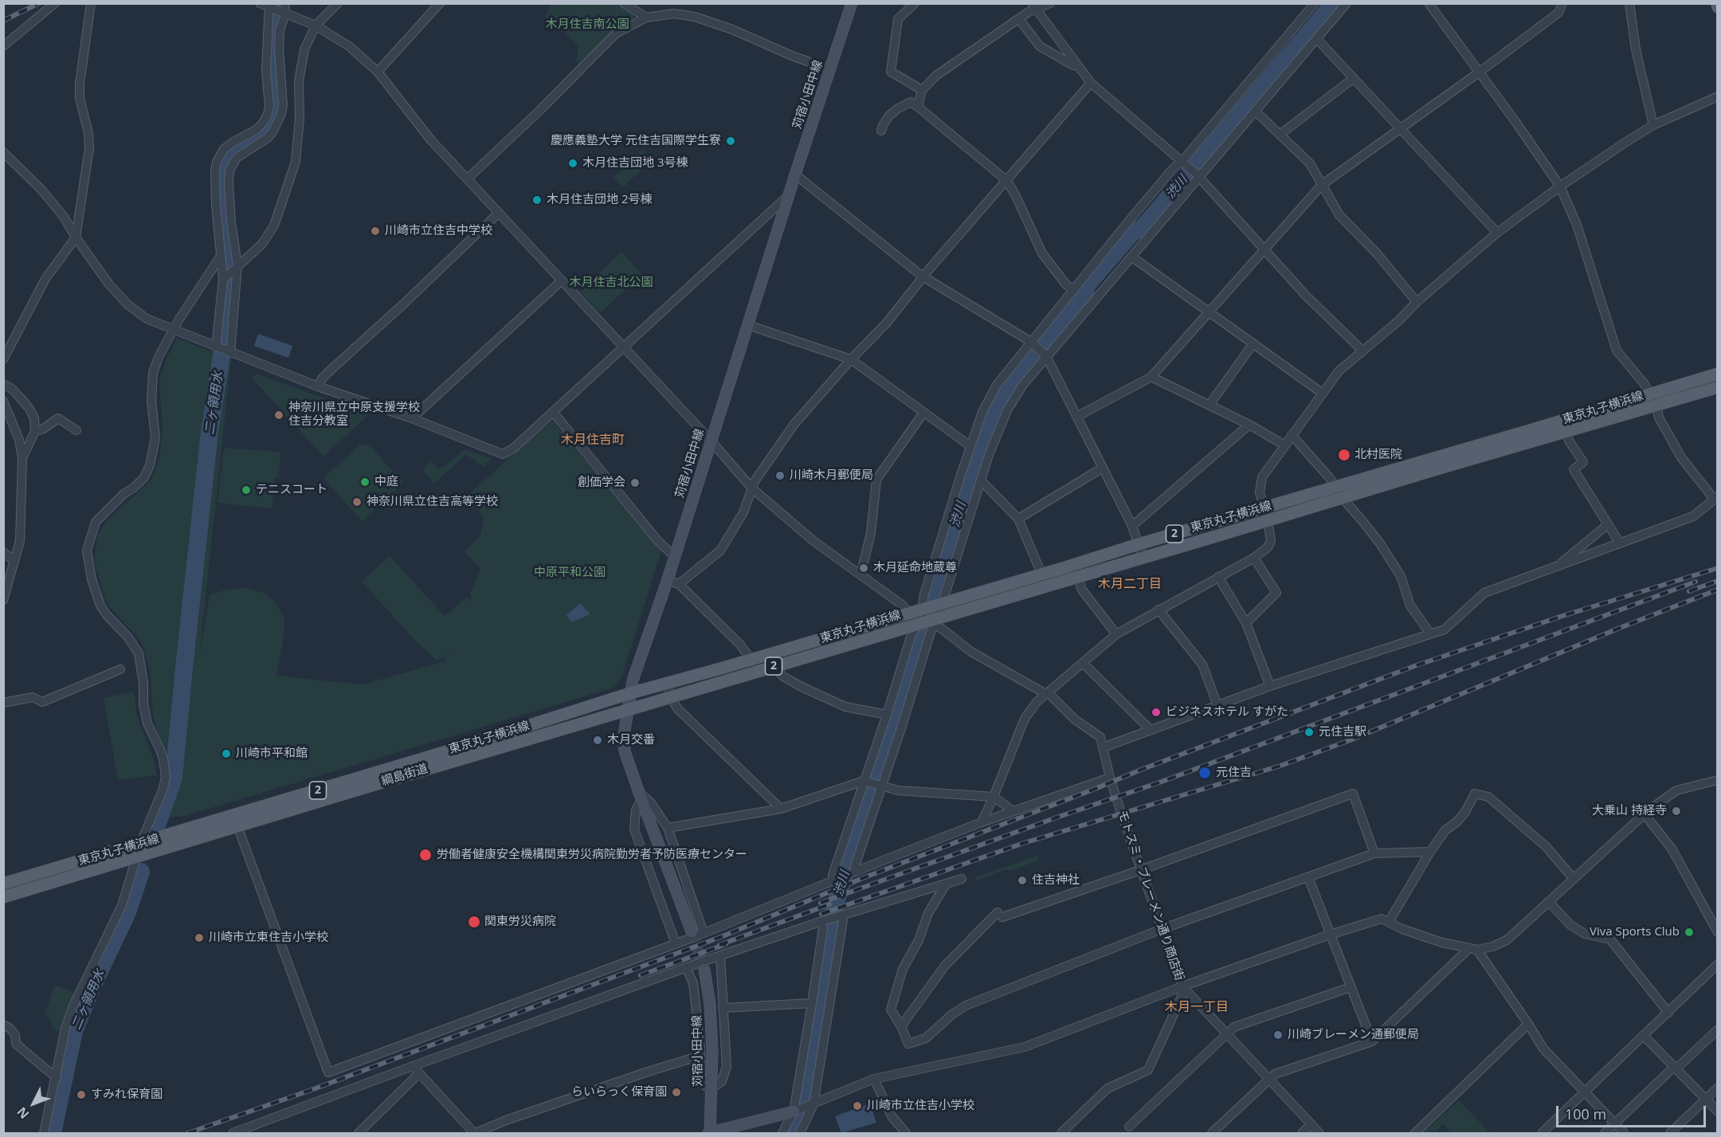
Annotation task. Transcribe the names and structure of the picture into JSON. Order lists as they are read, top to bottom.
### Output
{
  "streets": {
    "main road": ["東京丸子横浜線", "2", "綱島街道"],
    "street": ["苅宿小田中線", "モトスミ・ブレーメン通り商店街"]
  },
  "crossings": [
    ["苅宿小田中線", "東京丸子横浜線"],
    ["苅宿小田中線", "綱島街道"],
    ["東京丸子横浜線", "綱島街道"]
  ],
  "districts": ["木月住吉町", "木月二丁目", "木月一丁目"],
  "water": ["渋川", "二ヶ領用水"],
  "parks": ["木月住吉南公園", "木月住吉北公園", "中原平和公園"],
  "places": [
    "慶應義塾大学 元住吉国際学生寮",
    "木月住吉団地 3号棟",
    "木月住吉団地 2号棟",
    "川崎市立住吉中学校",
    "神奈川県立中原支援学校 住吉分教室",
    "北村医院",
    "川崎木月郵便局",
    "中庭",
    "創価学会",
    "テニスコート",
    "神奈川県立住吉高等学校",
    "木月延命地蔵尊",
    "ビジネスホテル すがた",
    "元住吉駅",
    "木月交番",
    "川崎市平和館",
    "元住吉",
    "大乗山 持経寺",
    "労働者健康安全機構関東労災病院勤労者予防医療センター",
    "住吉神社",
    "関東労災病院",
    "Viva Sports Club",
    "川崎市立東住吉小学校",
    "川崎ブレーメン通郵便局",
    "らいらっく保育園",
    "すみれ保育園",
    "川崎市立住吉小学校"
  ],
  "scale_bar": "100 m",
  "north": "bottom left"
}
